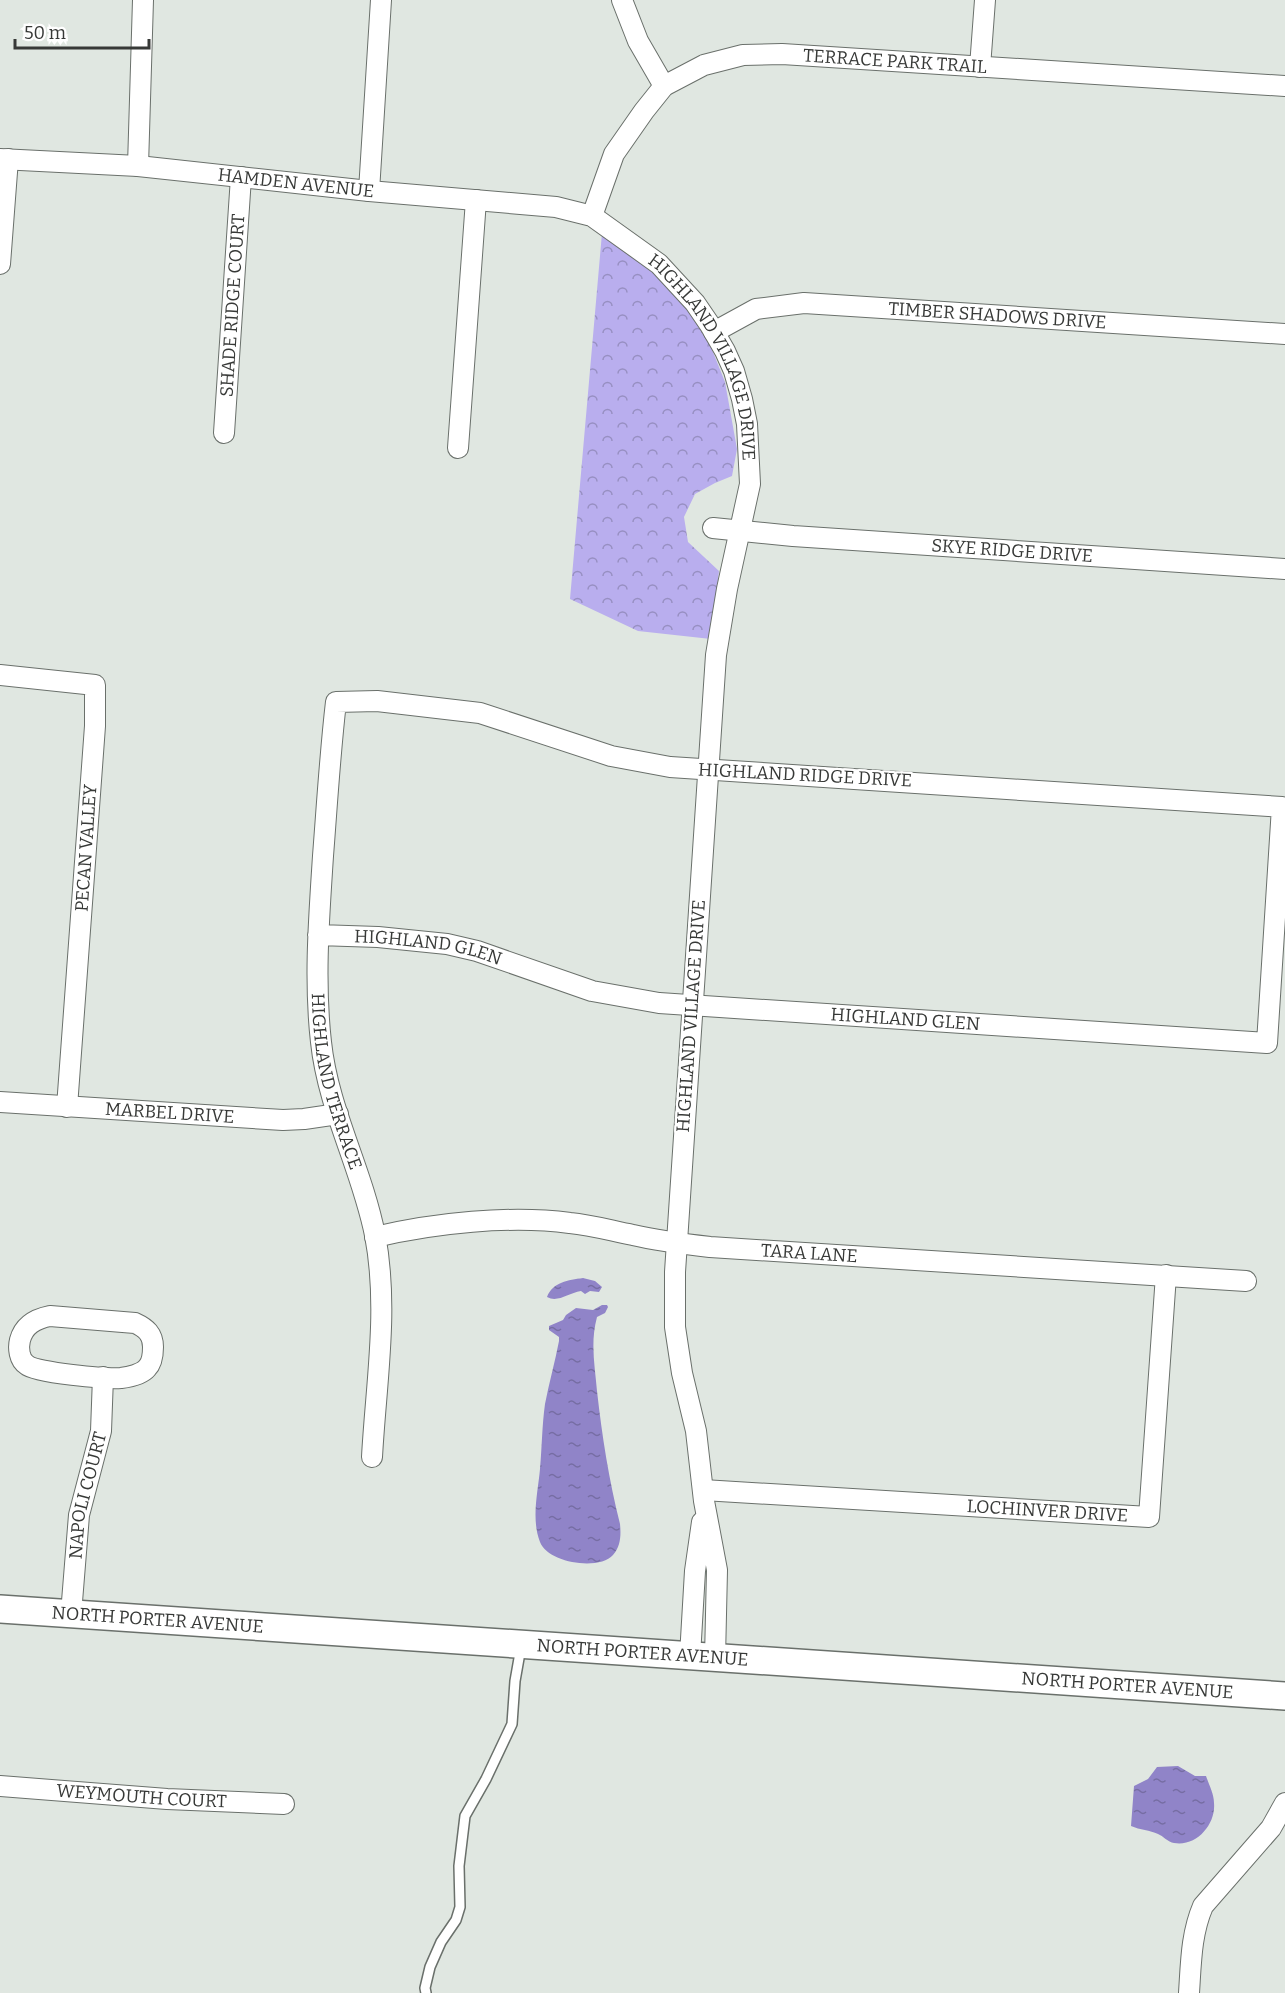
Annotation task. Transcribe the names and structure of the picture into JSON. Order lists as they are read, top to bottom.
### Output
{
  "streets": {
    "main road": ["NORTH PORTER AVENUE"],
    "street": [
      "TERRACE PARK TRAIL",
      "HAMDEN AVENUE",
      "SHADE RIDGE COURT",
      "TIMBER SHADOWS DRIVE",
      "HIGHLAND VILLAGE DRIVE",
      "SKYE RIDGE DRIVE",
      "HIGHLAND RIDGE DRIVE",
      "PECAN VALLEY",
      "HIGHLAND GLEN",
      "HIGHLAND TERRACE",
      "MARBEL DRIVE",
      "TARA LANE",
      "NAPOLI COURT",
      "LOCHINVER DRIVE",
      "WEYMOUTH COURT"
    ]
  },
  "crossings": [
    ["TERRACE PARK TRAIL", "HAMDEN AVENUE"],
    ["TERRACE PARK TRAIL", "HIGHLAND VILLAGE DRIVE"],
    ["HAMDEN AVENUE", "SHADE RIDGE COURT"],
    ["HAMDEN AVENUE", "HIGHLAND VILLAGE DRIVE"],
    ["TIMBER SHADOWS DRIVE", "HIGHLAND VILLAGE DRIVE"],
    ["HIGHLAND VILLAGE DRIVE", "SKYE RIDGE DRIVE"],
    ["HIGHLAND VILLAGE DRIVE", "HIGHLAND RIDGE DRIVE"],
    ["HIGHLAND VILLAGE DRIVE", "HIGHLAND GLEN"],
    ["HIGHLAND VILLAGE DRIVE", "TARA LANE"],
    ["HIGHLAND VILLAGE DRIVE", "LOCHINVER DRIVE"],
    ["HIGHLAND VILLAGE DRIVE", "NORTH PORTER AVENUE"],
    ["HIGHLAND RIDGE DRIVE", "HIGHLAND GLEN"],
    ["HIGHLAND RIDGE DRIVE", "HIGHLAND TERRACE"],
    ["PECAN VALLEY", "MARBEL DRIVE"],
    ["HIGHLAND GLEN", "HIGHLAND TERRACE"],
    ["HIGHLAND TERRACE", "MARBEL DRIVE"],
    ["HIGHLAND TERRACE", "TARA LANE"],
    ["TARA LANE", "LOCHINVER DRIVE"],
    ["NAPOLI COURT", "NORTH PORTER AVENUE"]
  ],
  "scale_bar": "50 m"
}
